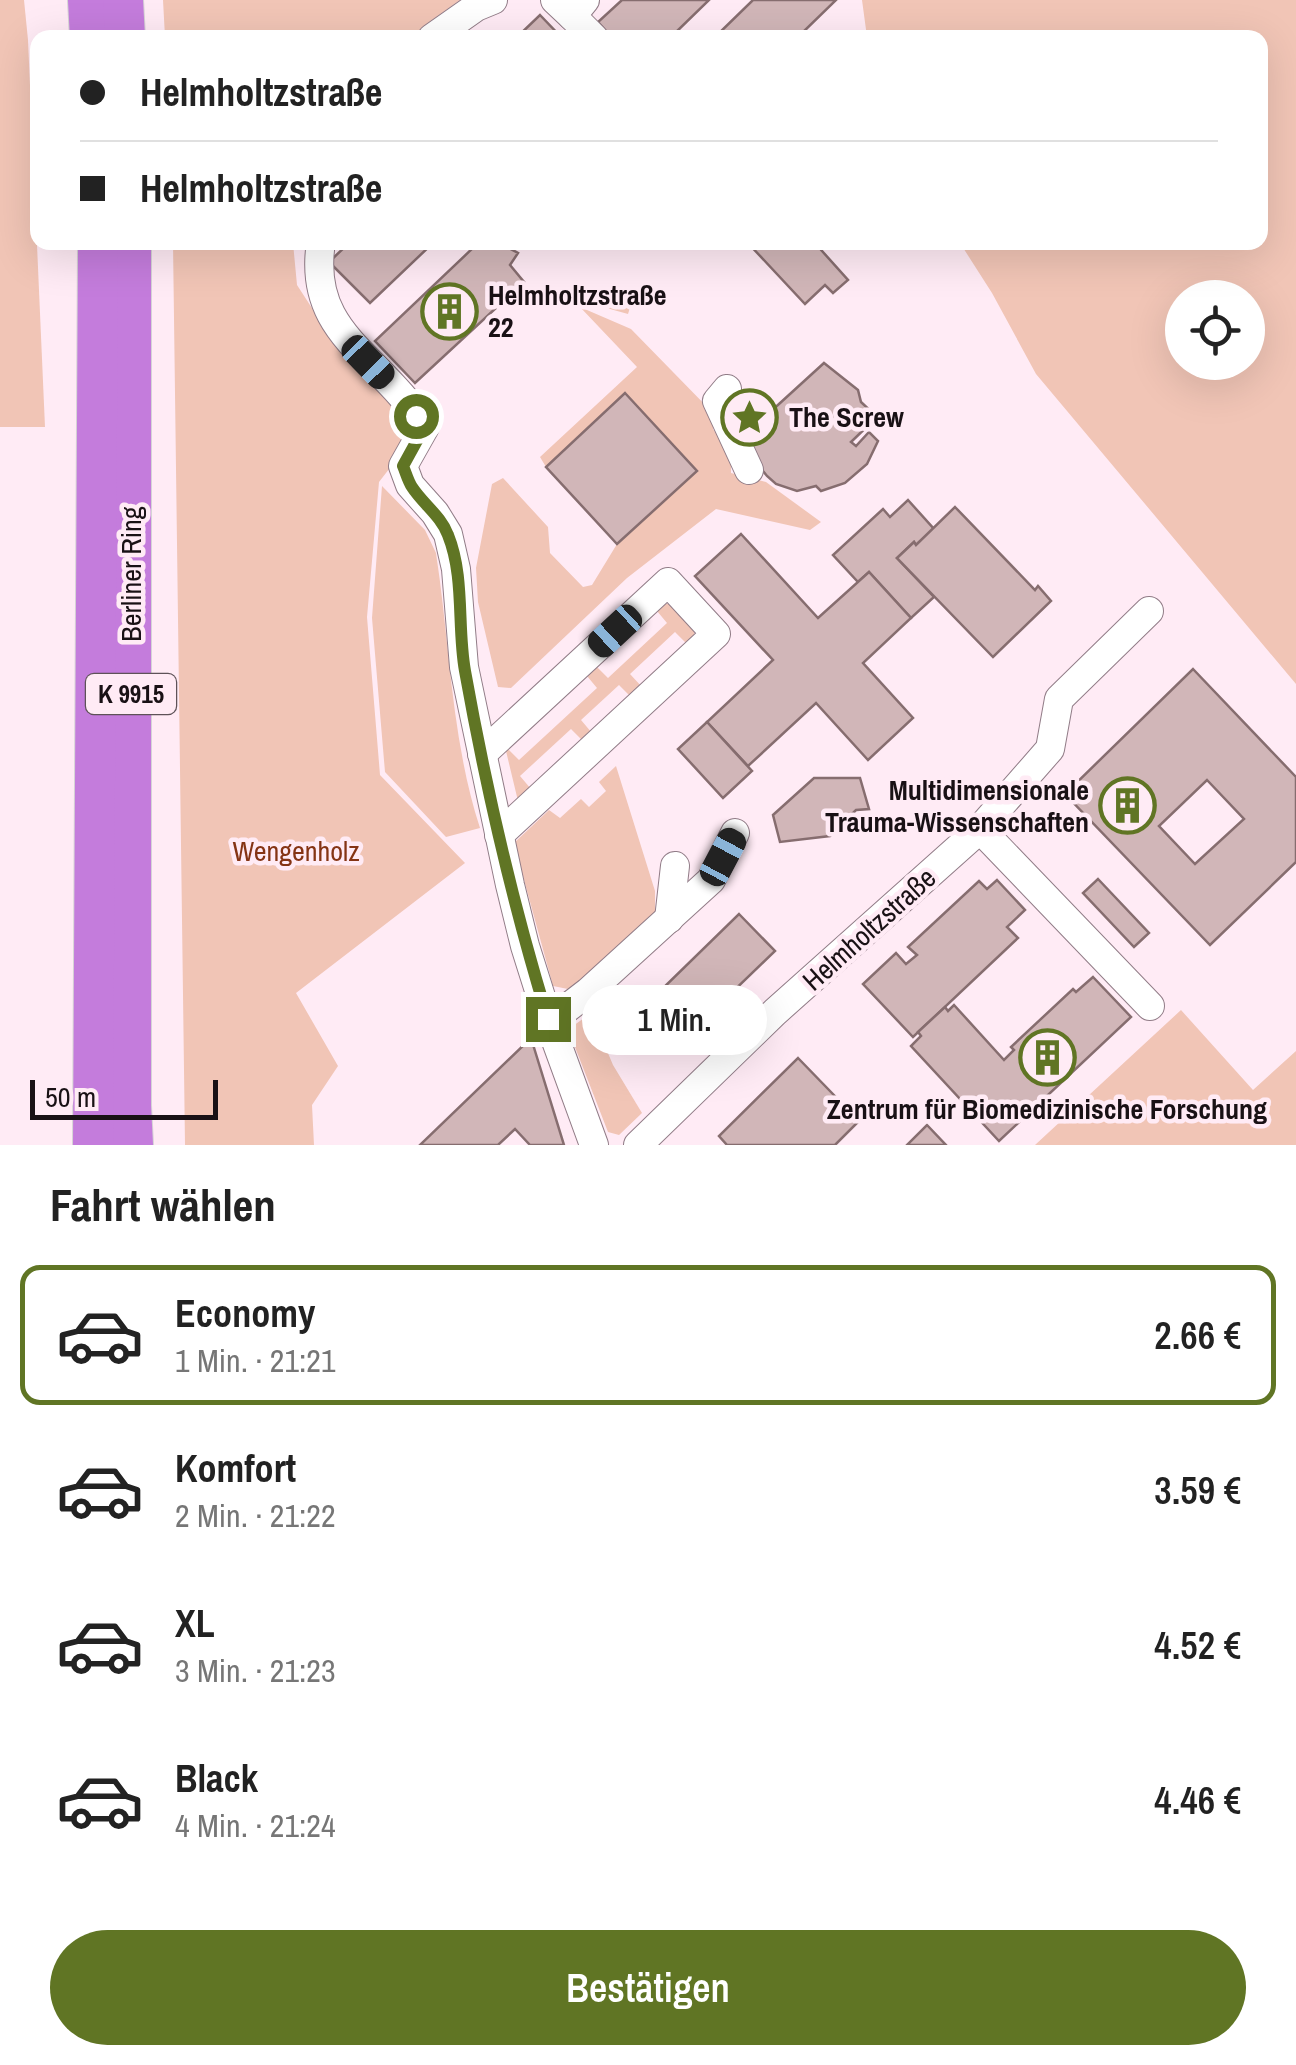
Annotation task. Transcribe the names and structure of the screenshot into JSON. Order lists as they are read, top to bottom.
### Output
{
  "streets": {
    "highway": ["Berliner Ring", "K 9915"],
    "street": ["Helmholtzstraße"]
  },
  "parks": ["Wengenholz"],
  "places": {
    "building": ["Helmholtzstraße 22", "Multidimensionale Trauma-Wissenschaften", "Zentrum für Biomedizinische Forschung"],
    "place": ["The Screw"]
  },
  "scale_bar": "50 m",
  "page": {
    "banner": ["Helmholtzstraße", "Helmholtzstraße"],
    "bubble": "1 Min.",
    "scale": "50 m",
    "heading": "Fahrt wählen",
    "list": [
      {
        "name": "Economy",
        "note": "1 Min. · 21:21",
        "value": "2.66 €"
      },
      {
        "name": "Komfort",
        "note": "2 Min. · 21:22",
        "value": "3.59 €"
      },
      {
        "name": "XL",
        "note": "3 Min. · 21:23",
        "value": "4.52 €"
      },
      {
        "name": "Black",
        "note": "4 Min. · 21:24",
        "value": "4.46 €"
      }
    ],
    "buttons": "Bestätigen"
  }
}
